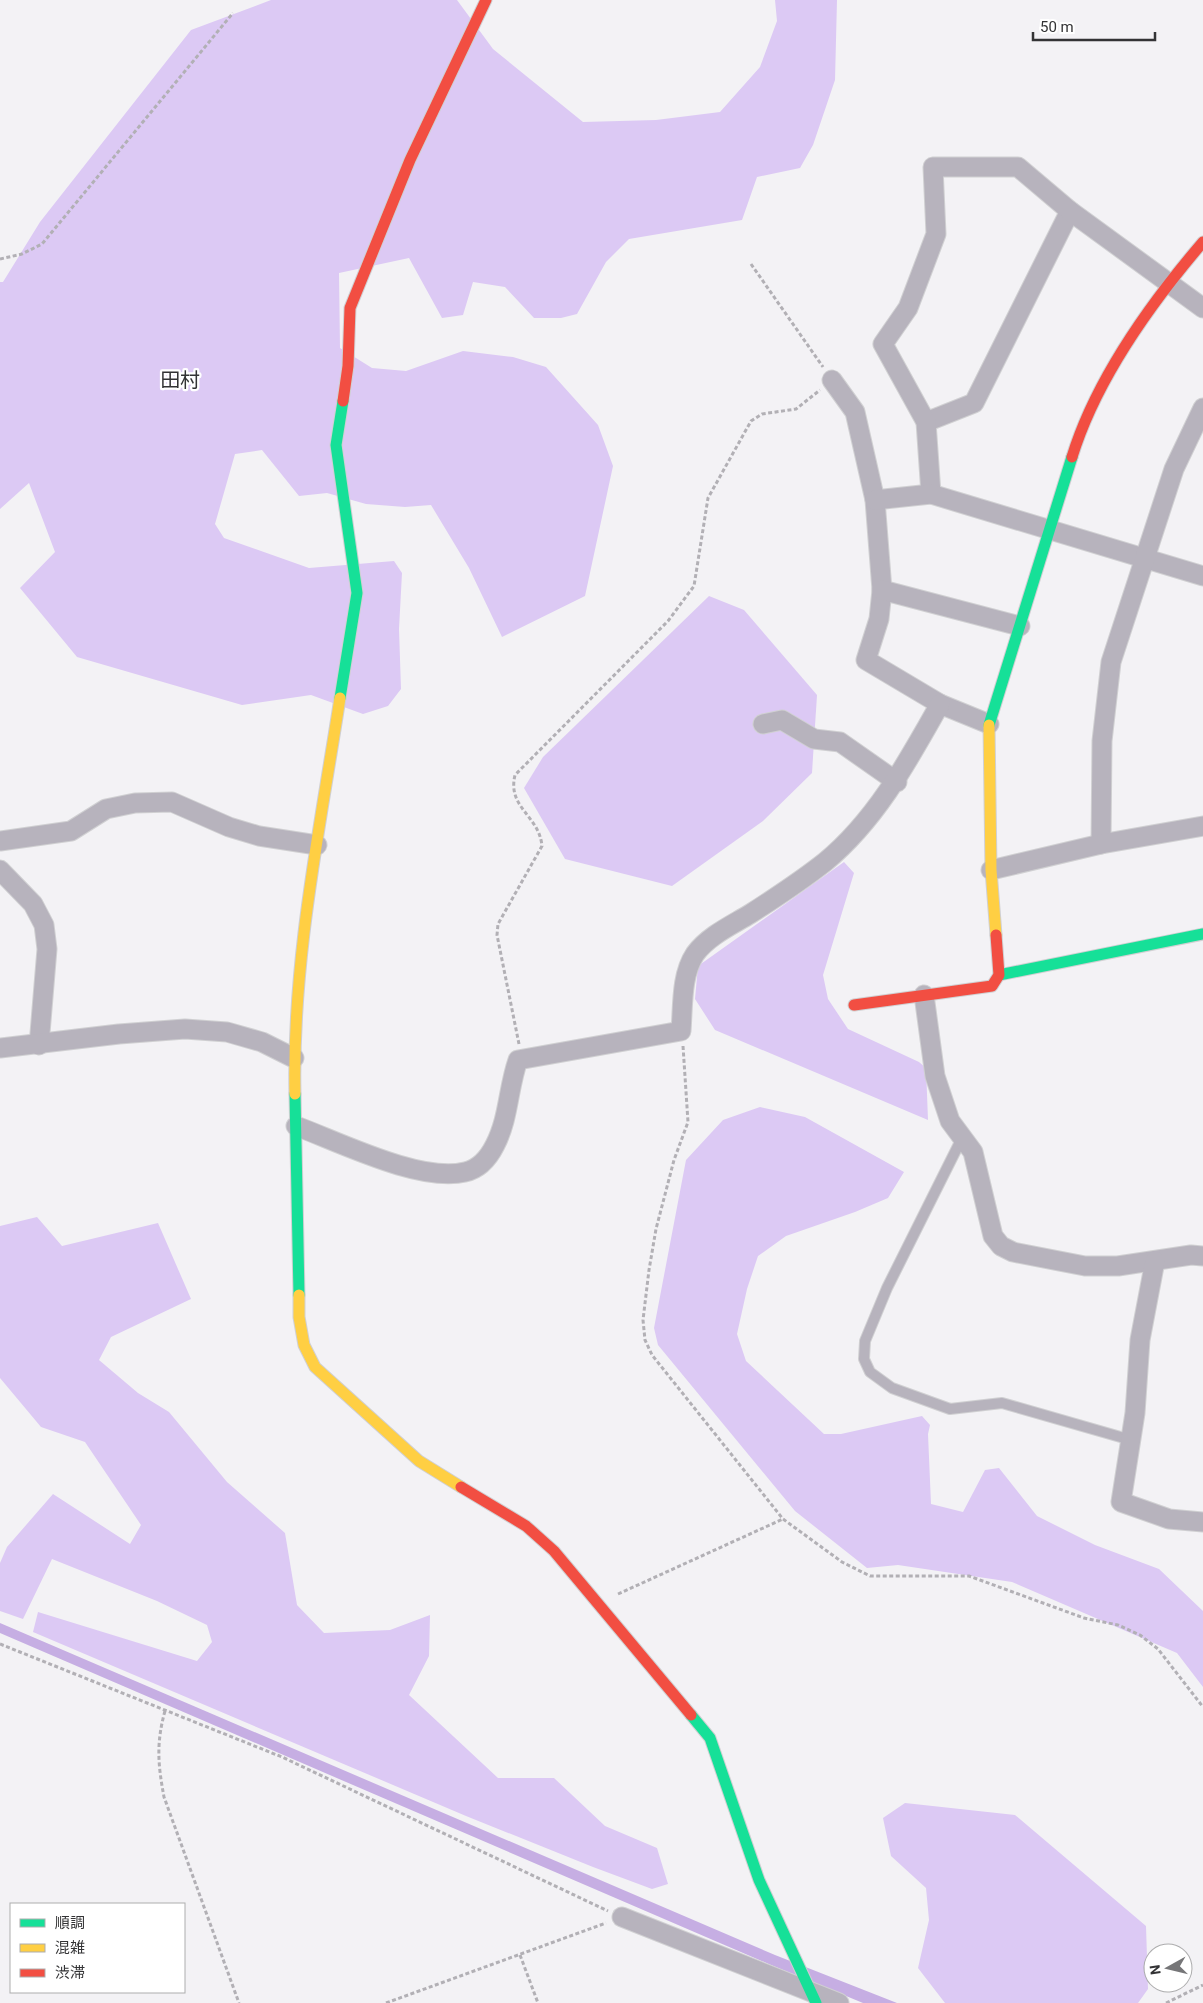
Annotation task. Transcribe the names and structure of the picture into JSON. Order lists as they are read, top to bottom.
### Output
{
  "districts": ["田村"],
  "legend": ["順調", "混雑", "渋滞"],
  "scale_bar": "50 m",
  "north": "left"
}
